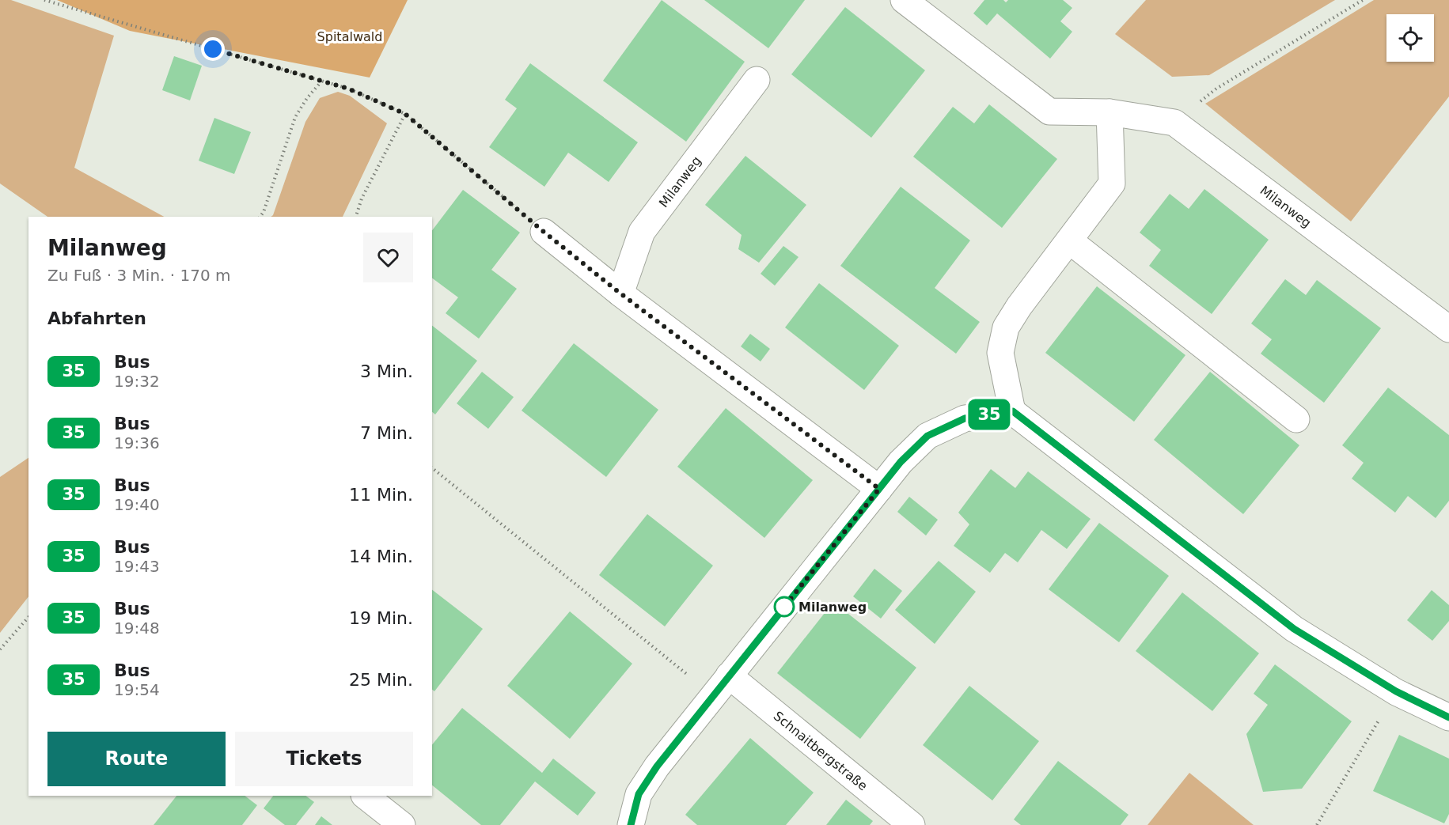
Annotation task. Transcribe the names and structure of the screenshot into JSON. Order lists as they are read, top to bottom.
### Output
{
  "streets": {
    "street": ["Milanweg", "Schnaitbergstraße"]
  },
  "parks": ["Spitalwald"],
  "places": ["Milanweg"],
  "lines": ["bus line 35"],
  "page": {
    "on_map": "35",
    "heading": [
      ["Milanweg", "Zu Fuß · 3 Min. · 170 m"],
      "Abfahrten"
    ],
    "list": [
      {
        "mark": "35",
        "name": "Bus",
        "note": "19:32",
        "value": "3 Min."
      },
      {
        "mark": "35",
        "name": "Bus",
        "note": "19:36",
        "value": "7 Min."
      },
      {
        "mark": "35",
        "name": "Bus",
        "note": "19:40",
        "value": "11 Min."
      },
      {
        "mark": "35",
        "name": "Bus",
        "note": "19:43",
        "value": "14 Min."
      },
      {
        "mark": "35",
        "name": "Bus",
        "note": "19:48",
        "value": "19 Min."
      },
      {
        "mark": "35",
        "name": "Bus",
        "note": "19:54",
        "value": "25 Min."
      }
    ],
    "buttons": ["Route", "Tickets"]
  }
}
